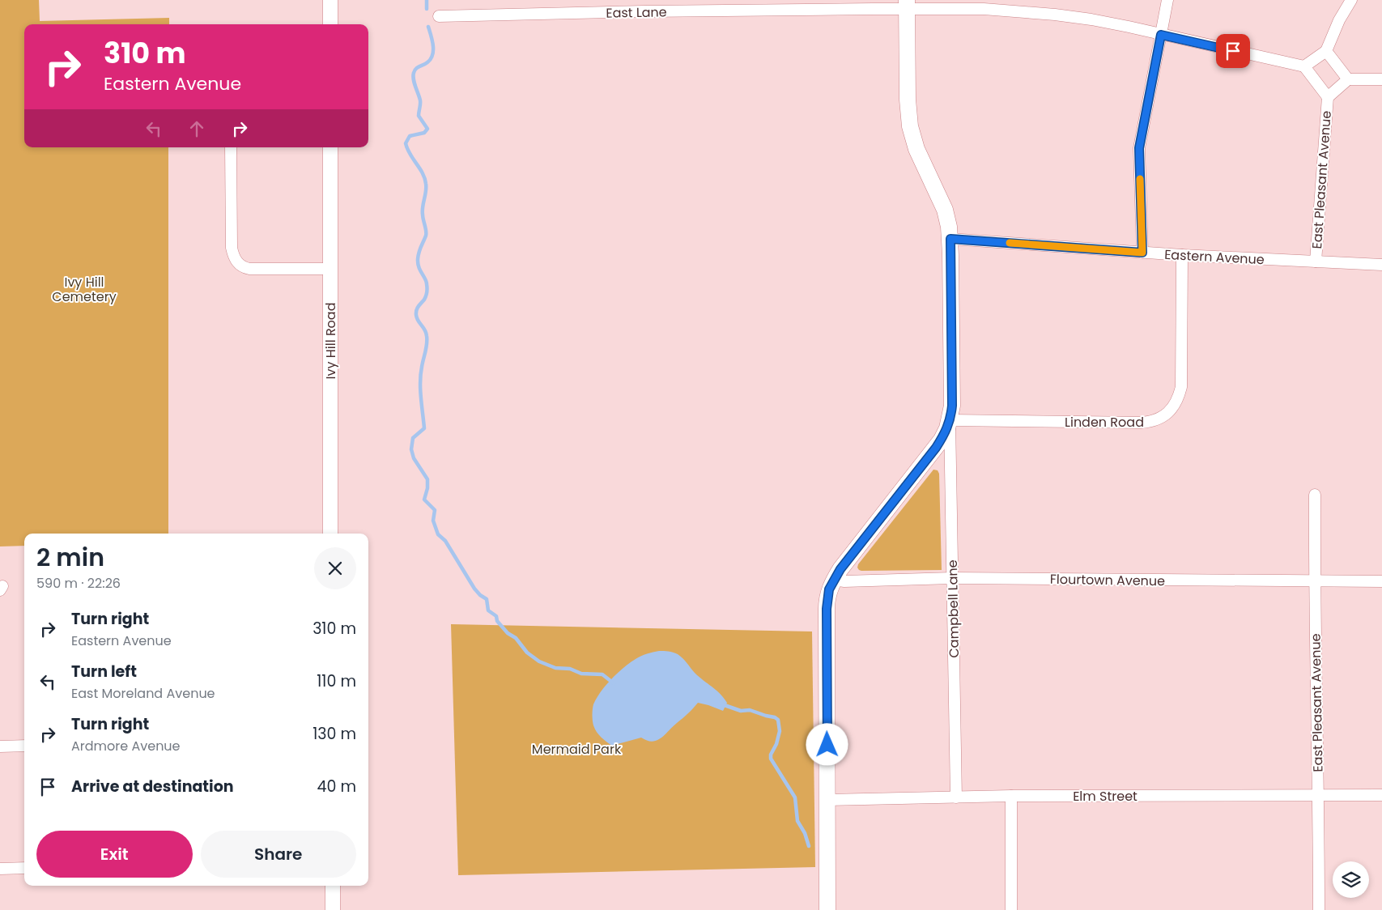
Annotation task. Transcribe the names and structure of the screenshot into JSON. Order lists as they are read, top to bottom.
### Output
{
  "streets": {
    "street": [
      "East Lane",
      "East Pleasant Avenue",
      "Eastern Avenue",
      "Ivy Hill Road",
      "Linden Road",
      "Flourtown Avenue",
      "Campbell Lane",
      "Elm Street"
    ]
  },
  "crossings": [
    ["East Pleasant Avenue", "Eastern Avenue"],
    ["East Pleasant Avenue", "Flourtown Avenue"],
    ["East Pleasant Avenue", "Elm Street"],
    ["Eastern Avenue", "Linden Road"],
    ["Linden Road", "Campbell Lane"],
    ["Flourtown Avenue", "Campbell Lane"],
    ["Campbell Lane", "Elm Street"]
  ],
  "parks": ["Ivy Hill Cemetery", "Mermaid Park"],
  "page": {
    "turn": ["310 m", "Eastern Avenue"],
    "heading": ["2 min", "590 m · 22:26"],
    "list": [
      {
        "name": "Turn right",
        "note": "Eastern Avenue",
        "value": "310 m"
      },
      {
        "name": "Turn left",
        "note": "East Moreland Avenue",
        "value": "110 m"
      },
      {
        "name": "Turn right",
        "note": "Ardmore Avenue",
        "value": "130 m"
      },
      {
        "name": "Arrive at destination",
        "value": "40 m"
      }
    ],
    "buttons": ["Exit", "Share"]
  }
}
